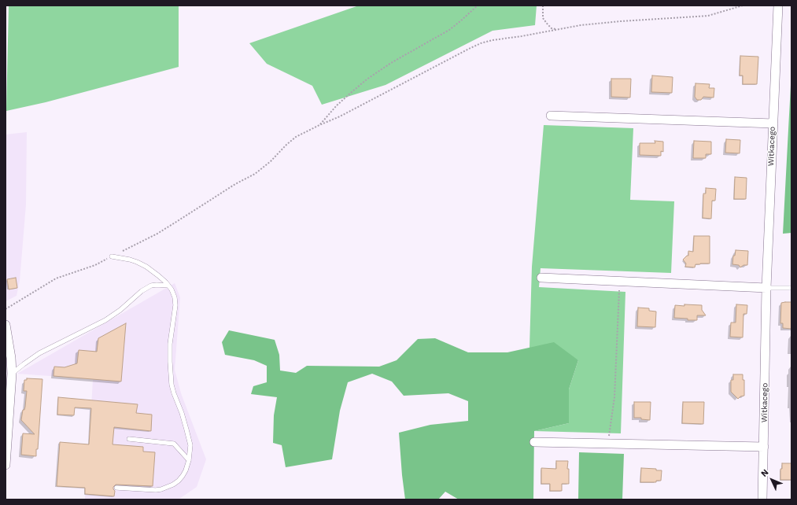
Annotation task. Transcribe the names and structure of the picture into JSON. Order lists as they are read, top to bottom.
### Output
{
  "streets": {
    "street": ["Witkacego"]
  },
  "north": "top left"
}
